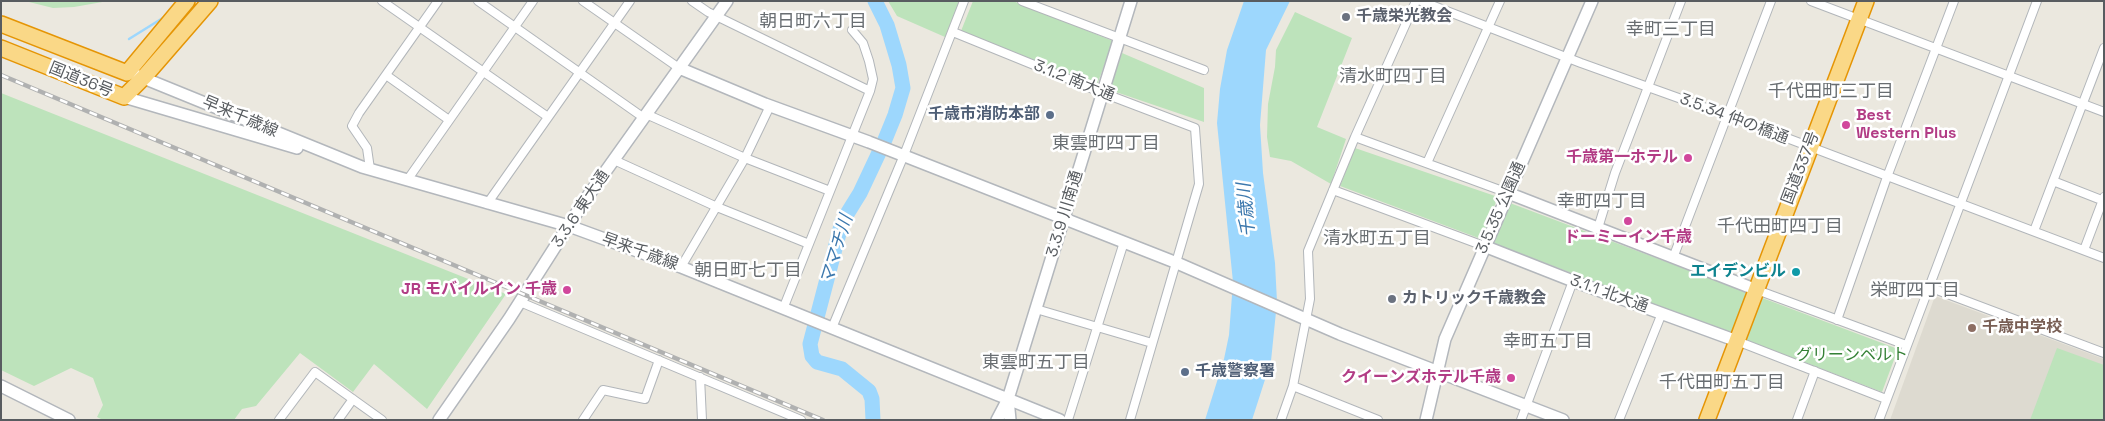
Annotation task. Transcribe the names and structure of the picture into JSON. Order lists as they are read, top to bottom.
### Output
{
  "streets": {
    "highway": ["国道36号", "国道337号"],
    "street": [
      "3.1.2 南大通",
      "早来千歳線",
      "3.5.34 仲の橋通",
      "3.5.35 公園通",
      "3.3.6 東大通",
      "3.3.9 川南通",
      "3.1.1 北大通"
    ]
  },
  "crossings": [
    ["国道36号", "早来千歳線"],
    ["3.1.2 南大通", "3.3.9 川南通"],
    ["早来千歳線", "3.3.6 東大通"],
    ["早来千歳線", "3.3.9 川南通"],
    ["3.5.34 仲の橋通", "国道337号"],
    ["3.5.34 仲の橋通", "3.5.35 公園通"],
    ["国道337号", "3.1.1 北大通"],
    ["3.5.35 公園通", "3.1.1 北大通"]
  ],
  "districts": [
    "朝日町六丁目",
    "幸町三丁目",
    "清水町四丁目",
    "千代田町三丁目",
    "東雲町四丁目",
    "幸町四丁目",
    "千代田町四丁目",
    "清水町五丁目",
    "朝日町七丁目",
    "栄町四丁目",
    "幸町五丁目",
    "東雲町五丁目",
    "千代田町五丁目"
  ],
  "water": ["千歳川", "ママチ川"],
  "parks": ["グリーンベルト"],
  "places": [
    "千歳栄光教会",
    "千歳市消防本部",
    "Best Western Plus",
    "千歳第一ホテル",
    "ドーミーイン千歳",
    "エイデンビル",
    "JR モバイルイン 千歳",
    "カトリック千歳教会",
    "千歳中学校",
    "千歳警察署",
    "クイーンズホテル千歳"
  ]
}
